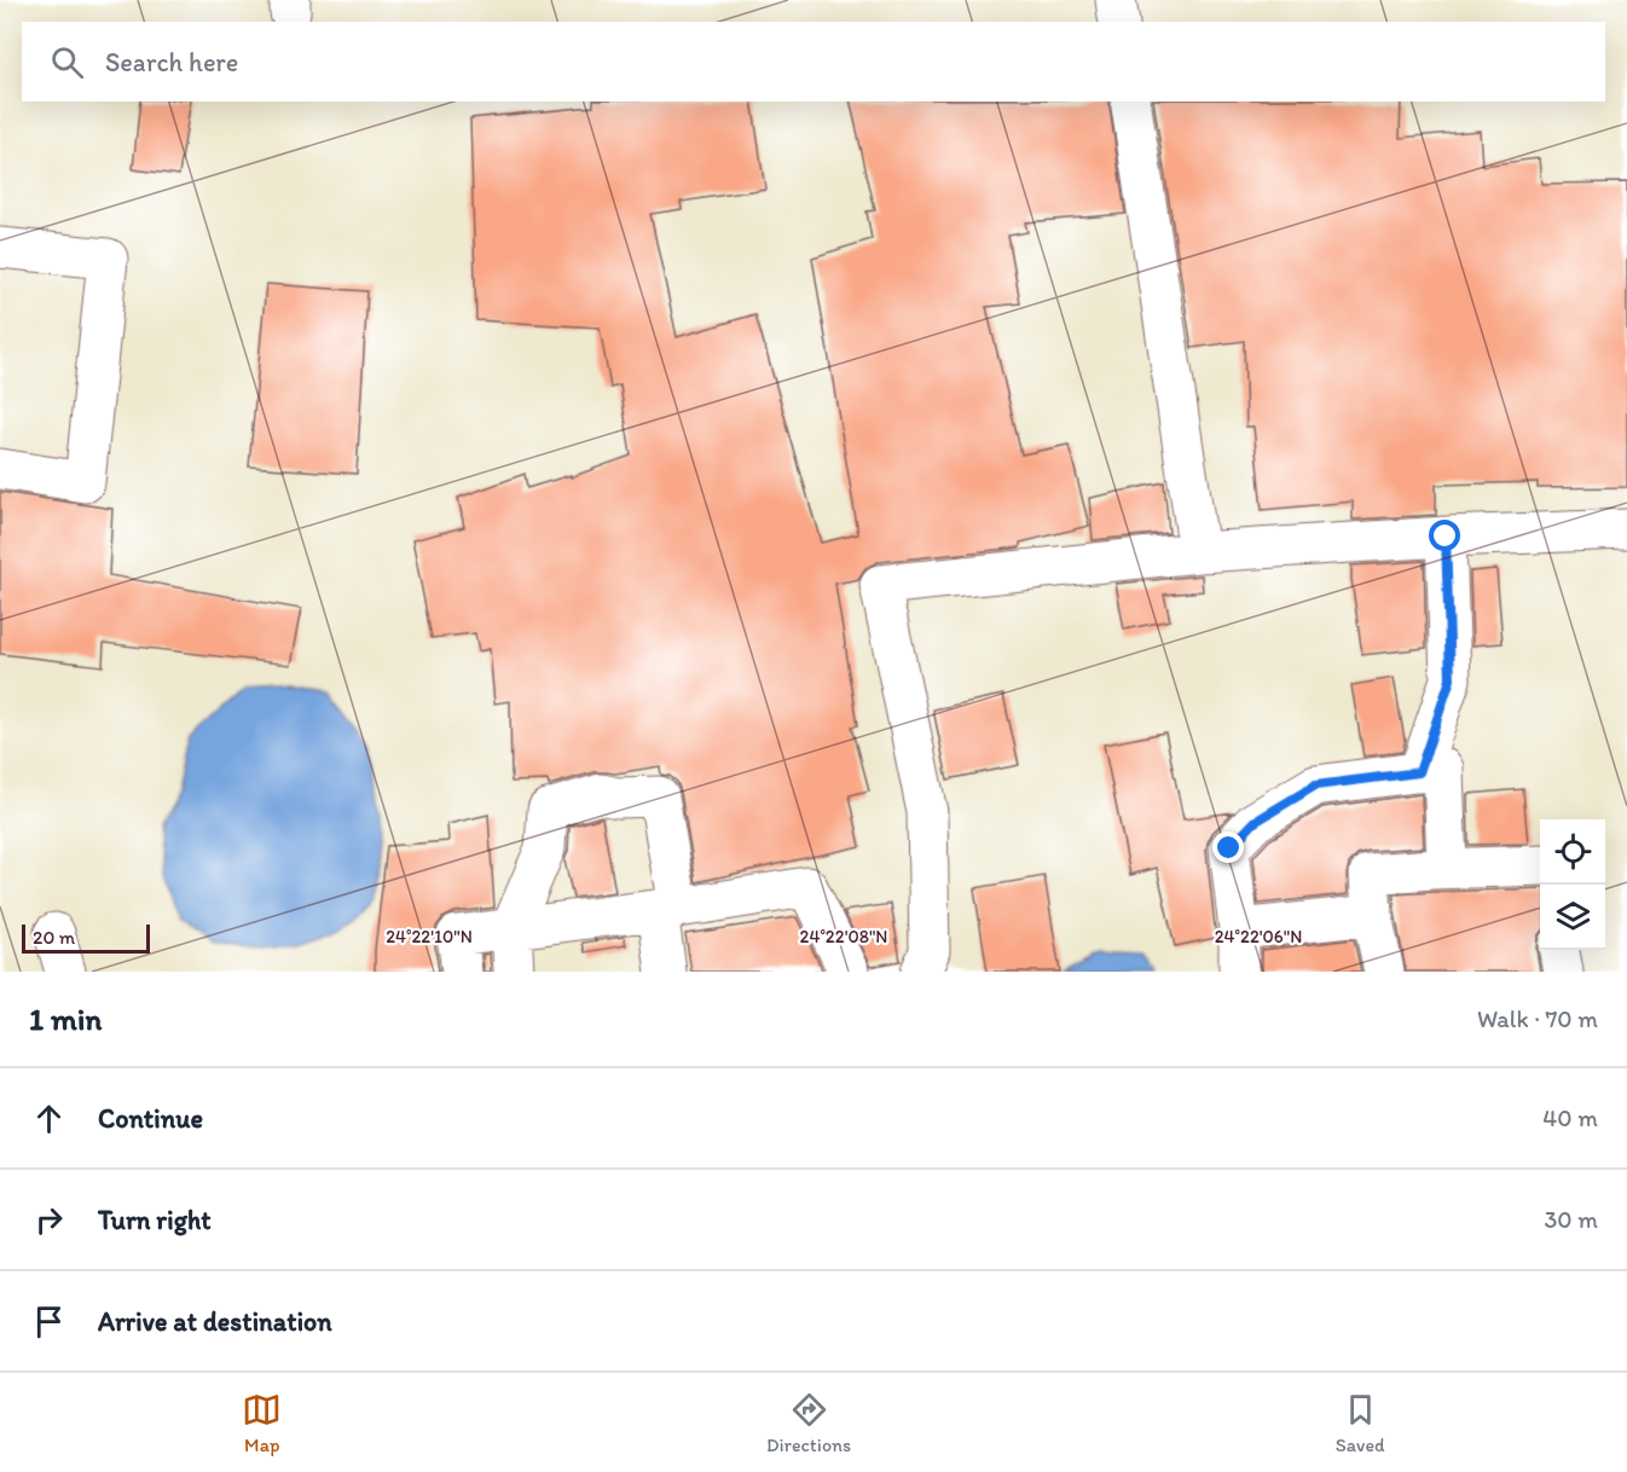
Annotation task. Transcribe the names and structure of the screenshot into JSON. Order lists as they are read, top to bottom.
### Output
{
  "scale_bar": "20 m",
  "page": {
    "search": "Search here",
    "scale": "20 m",
    "heading": ["1 min", "Walk · 70 m"],
    "list": [
      ["Continue", "40 m"],
      ["Turn right", "30 m"],
      "Arrive at destination"
    ],
    "nav": ["Map", "Directions", "Saved"]
  },
  "coordinates": ["24°22'10\"N", "24°22'08\"N", "24°22'06\"N"]
}
